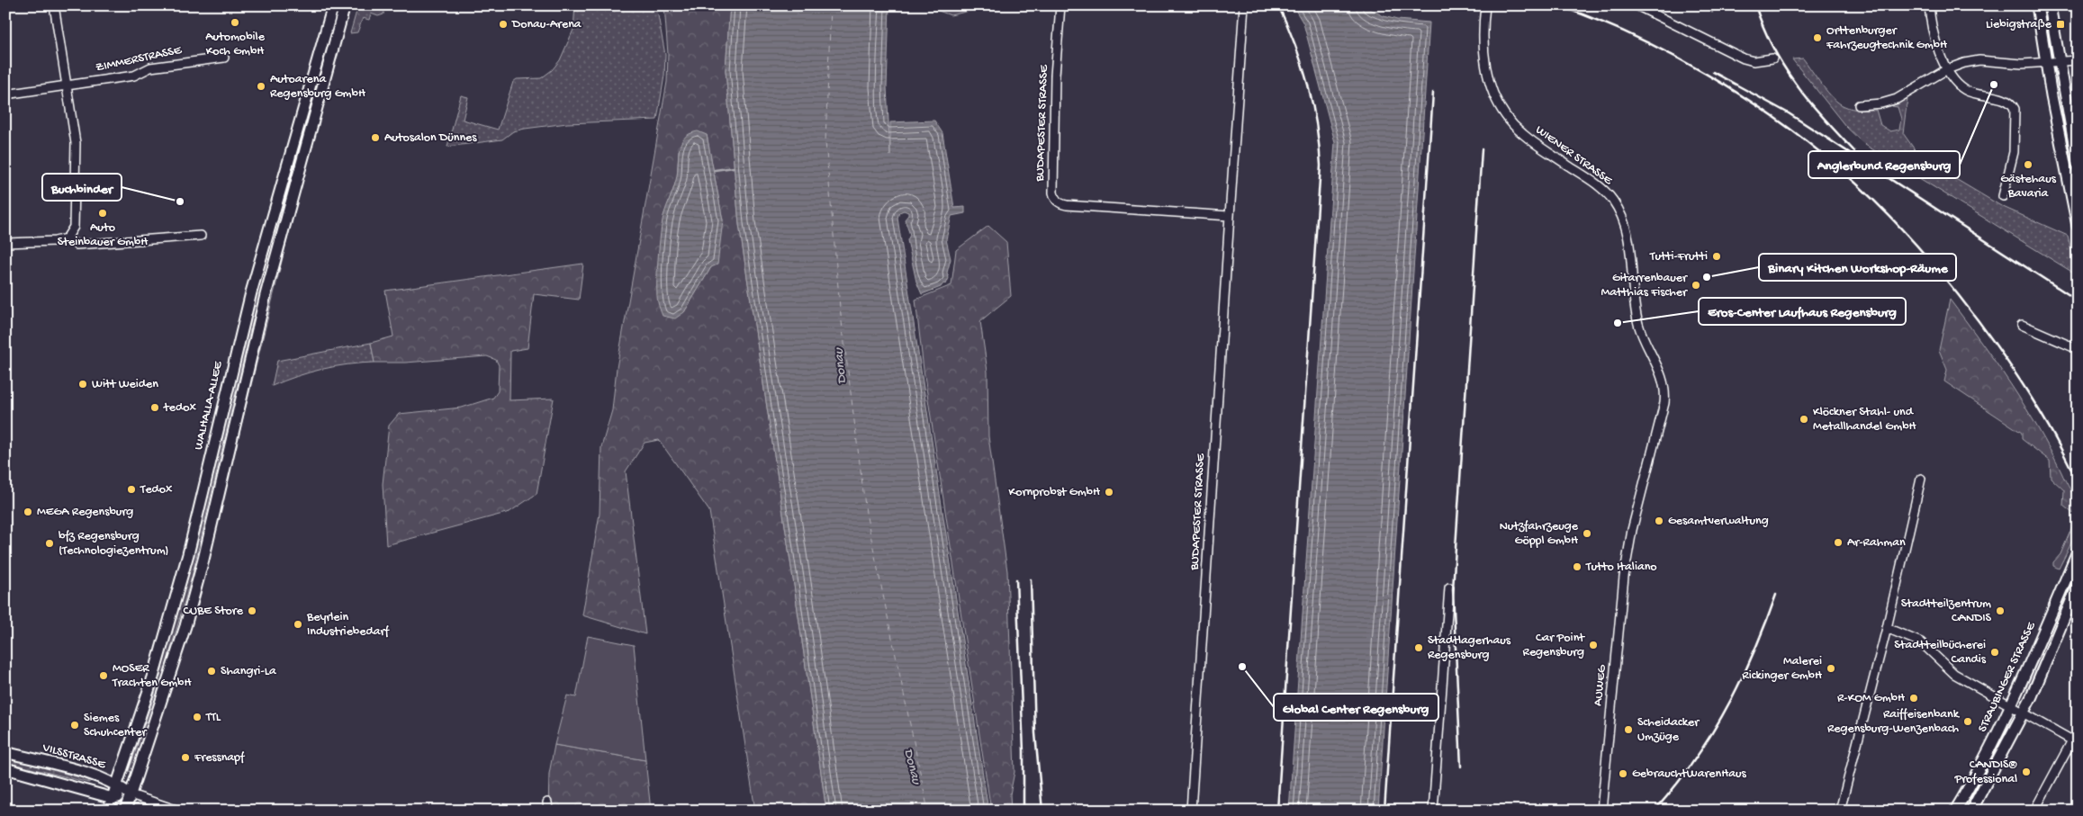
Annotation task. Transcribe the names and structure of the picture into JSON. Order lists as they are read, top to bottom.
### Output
{
  "streets": {
    "main road": ["WALHALLA-ALLEE", "STRAUBINGER STRASSE", "VILSSTRASSE"],
    "street": [
      "ZIMMERSTRASSE",
      "BUDAPESTER STRASSE",
      "WIENER STRASSE",
      "AUWEG"
    ]
  },
  "crossings": [
    ["WIENER STRASSE", "AUWEG"],
    ["WALHALLA-ALLEE", "VILSSTRASSE"]
  ],
  "water": ["Donau"],
  "places": {
    "other": [
      "Automobile Koch GmbH",
      "Donau-Arena",
      "Orttenburger Fahrzeugtechnik GmbH",
      "Anglerbund Regensburg",
      "Autoarena Regensburg GmbH",
      "Autosalon Dünnes",
      "Gästehaus Bavaria",
      "Buchbinder",
      "Auto Steinbauer GmbH",
      "Tutti-Frutti",
      "Binary Kitchen Workshop-Räume",
      "Gitarrenbauer Matthias Fischer",
      "Eros-Center Laufhaus Regensburg",
      "Witt Weiden",
      "tedox",
      "Klöckner Stahl- und Metallhandel GmbH",
      "Tedox",
      "Kornprobst GmbH",
      "MEGA Regensburg",
      "Gesamtverwaltung",
      "Nutzfahrzeuge Göppl GmbH",
      "Ar-Rahman",
      "bfz Regensburg (Technologiezentrum)",
      "Tutto Italiano",
      "CUBE Store",
      "Stadtteilzentrum CANDIS",
      "Beyrlein Industriebedarf",
      "Car Point Regensburg",
      "Stadtlagerhaus Regensburg",
      "Stadtteilbücherei Candis",
      "Global Center Regensburg",
      "Malerei Rickinger GmbH",
      "Shangri-La",
      "MOSER Trachten GmbH",
      "R-KOM GmbH",
      "TTL",
      "Raiffeisenbank Regensburg-Wenzenbach",
      "Siemes Schuhcenter",
      "Scheidacker Umzüge",
      "Fressnapf",
      "CANDIS® Professional",
      "GebrauchtWarenHaus"
    ],
    "transit": ["Liebigstraße"]
  }
}
